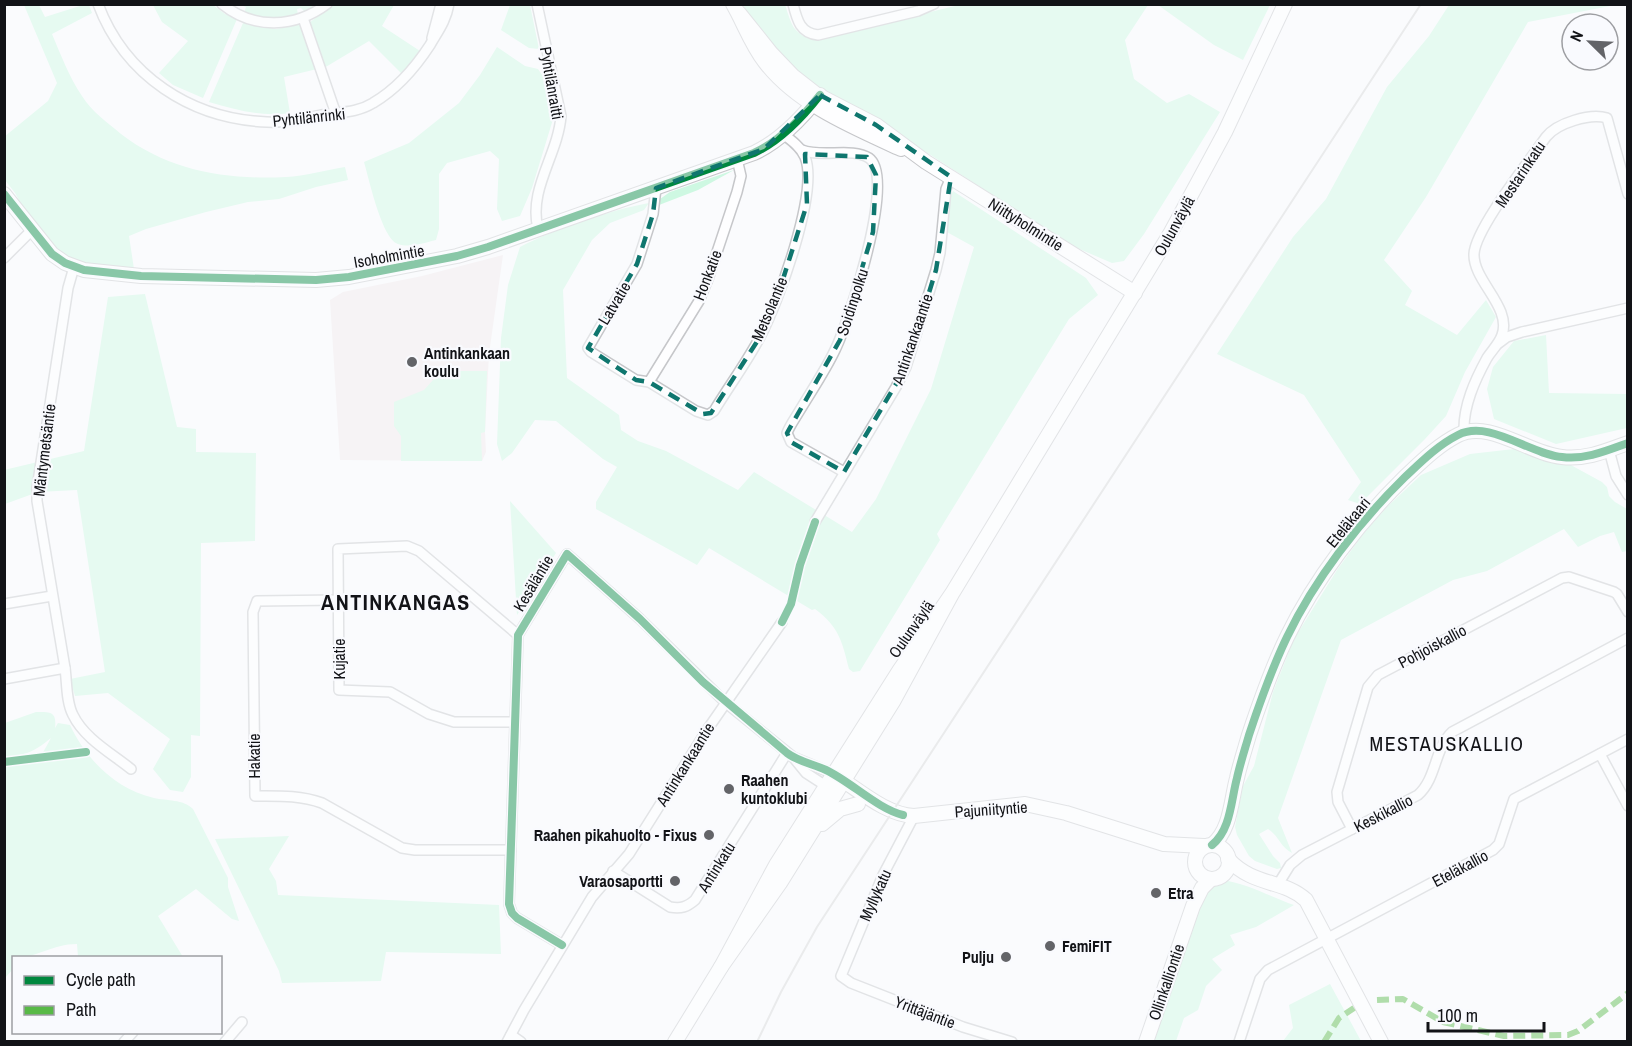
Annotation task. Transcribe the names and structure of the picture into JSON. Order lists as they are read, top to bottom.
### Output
{
  "streets": {
    "street": [
      "Pyhtilänraitti",
      "Pyhtilänrinki",
      "Mestarinkatu",
      "Niittyholmintie",
      "Oulunväylä",
      "Isoholmintie",
      "Honkatie",
      "Soidinpolku",
      "Latvatie",
      "Metsolantie",
      "Antinkankaantie",
      "Mäntymetsäntie",
      "Eteläkaari",
      "Kesäläntie",
      "Pohjoiskallio",
      "Kujatie",
      "Hakatie",
      "Pajuniityntie",
      "Keskikallio",
      "Antinkatu",
      "Eteläkallio",
      "Myllykatu",
      "Ollinkalliontie",
      "Yrittäjäntie"
    ]
  },
  "crossings": [
    ["Pyhtilänraitti", "Isoholmintie"],
    ["Mestarinkatu", "Eteläkaari"],
    ["Niittyholmintie", "Oulunväylä"],
    ["Niittyholmintie", "Antinkankaantie"],
    ["Oulunväylä", "Kesäläntie"],
    ["Oulunväylä", "Pajuniityntie"],
    ["Isoholmintie", "Honkatie"],
    ["Isoholmintie", "Latvatie"],
    ["Isoholmintie", "Mäntymetsäntie"],
    ["Honkatie", "Latvatie"],
    ["Honkatie", "Metsolantie"],
    ["Soidinpolku", "Metsolantie"],
    ["Soidinpolku", "Antinkankaantie"],
    ["Latvatie", "Metsolantie"],
    ["Antinkankaantie", "Kesäläntie"],
    ["Antinkankaantie", "Antinkatu"],
    ["Eteläkaari", "Pajuniityntie"],
    ["Eteläkaari", "Ollinkalliontie"],
    ["Kesäläntie", "Kujatie"],
    ["Kesäläntie", "Hakatie"],
    ["Kesäläntie", "Pajuniityntie"],
    ["Kesäläntie", "Antinkatu"],
    ["Pohjoiskallio", "Keskikallio"],
    ["Kujatie", "Hakatie"],
    ["Pajuniityntie", "Myllykatu"],
    ["Pajuniityntie", "Ollinkalliontie"],
    ["Myllykatu", "Yrittäjäntie"]
  ],
  "districts": ["ANTINKANGAS", "MESTAUSKALLIO"],
  "places": [
    "Antinkankaan koulu",
    "Raahen kuntoklubi",
    "Raahen pikahuolto - Fixus",
    "Varaosaportti",
    "Etra",
    "FemiFIT",
    "Pulju"
  ],
  "legend": ["Cycle path", "Path"],
  "scale_bar": "100 m",
  "north": "top left"
}
